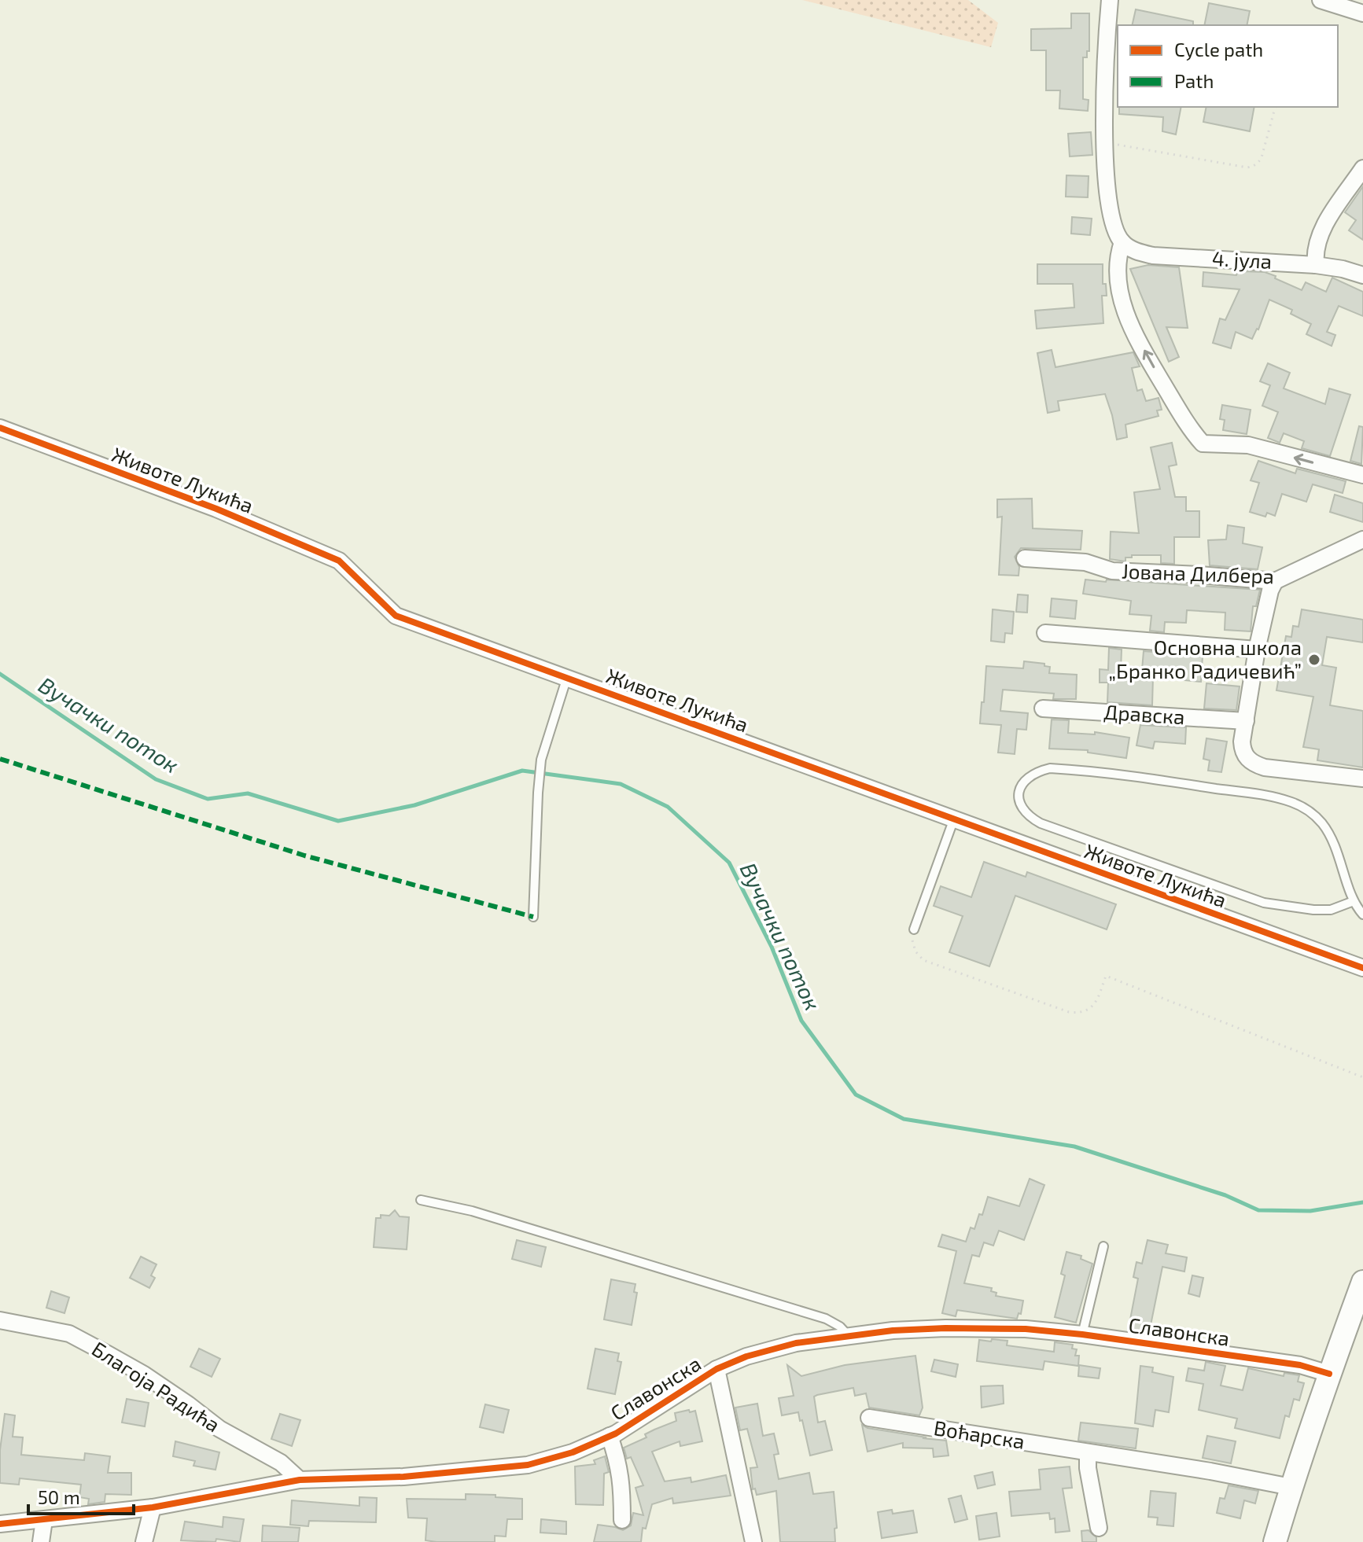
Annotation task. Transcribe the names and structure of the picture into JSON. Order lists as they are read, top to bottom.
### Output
{
  "streets": {
    "street": [
      "4. јула",
      "Животе Лукића",
      "Јована Дилбера",
      "Дравска",
      "Славонска",
      "Благоја Радића",
      "Воћарска"
    ]
  },
  "crossings": [
    ["Славонска", "Благоја Радића"]
  ],
  "water": ["Вучачки поток"],
  "places": ["Основна школа „Бранко Радичевић”"],
  "legend": ["Cycle path", "Path"],
  "scale_bar": "50 m"
}
